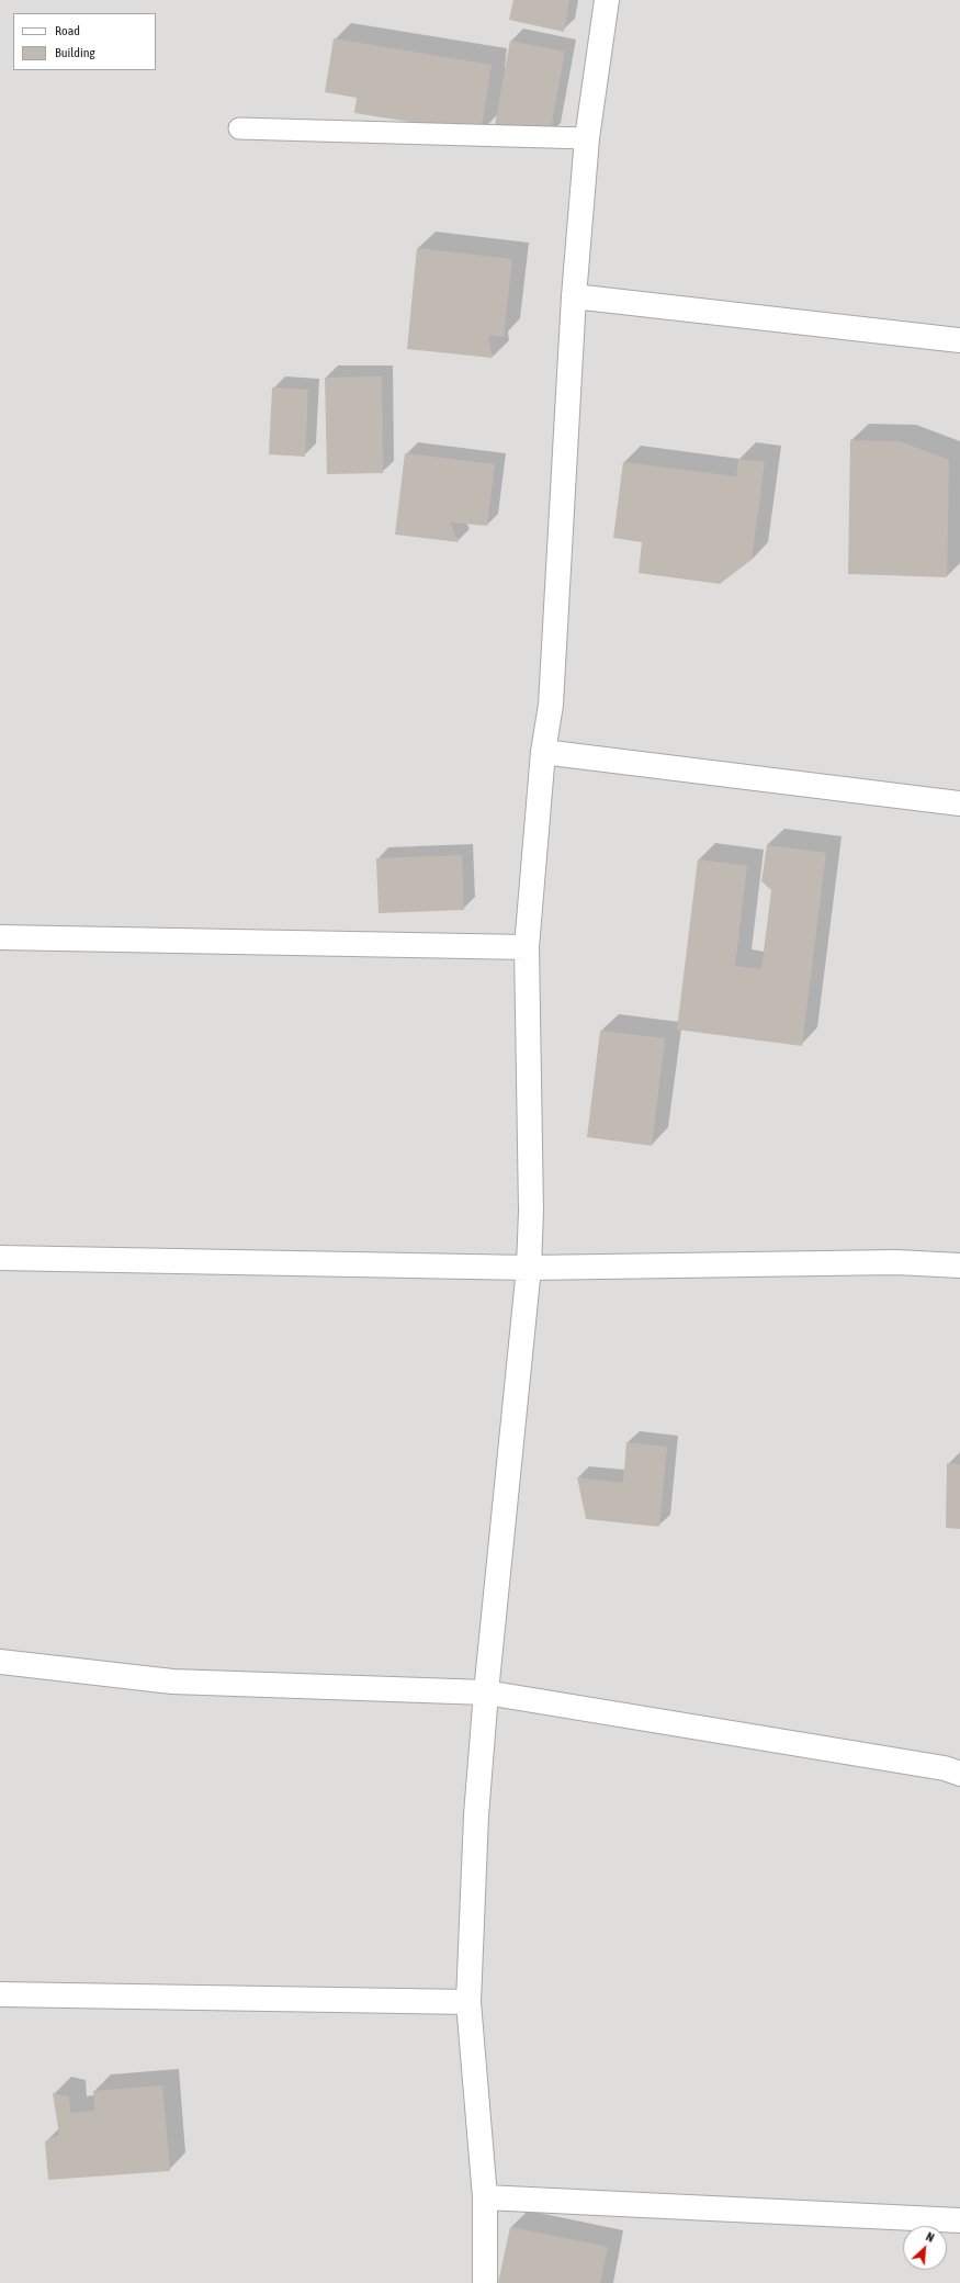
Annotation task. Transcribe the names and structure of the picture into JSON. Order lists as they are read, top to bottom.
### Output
{
  "legend": ["Road", "Building"],
  "north": "top right"
}
